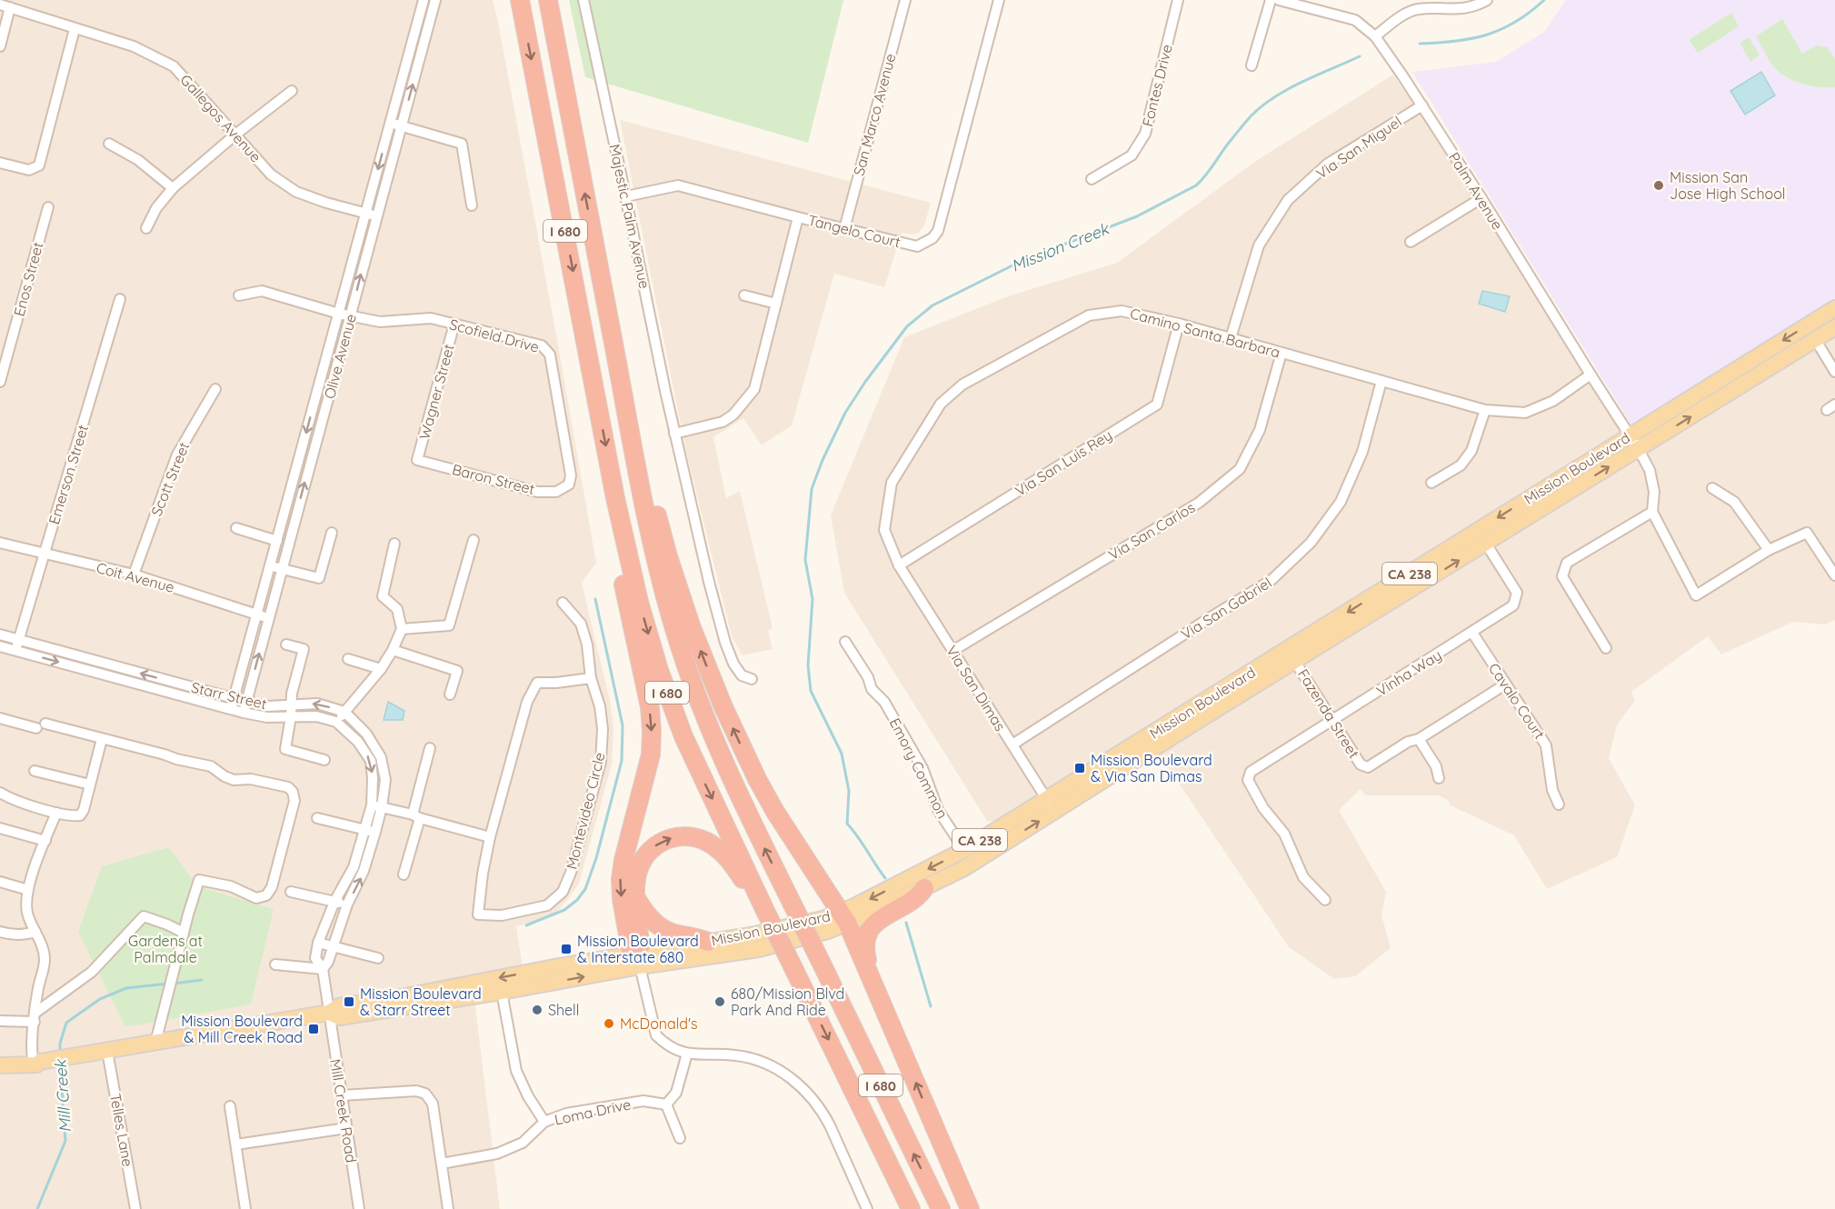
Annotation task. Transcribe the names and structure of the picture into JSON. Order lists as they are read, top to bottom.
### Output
{
  "streets": {
    "highway": ["I 680"],
    "main road": ["Mission Boulevard", "CA 238"],
    "street": [
      "Fontes Drive",
      "San Marco Avenue",
      "Gallegos Avenue",
      "Via San Miguel",
      "Palm Avenue",
      "Majestic Palm Avenue",
      "Tangelo Court",
      "Enos Street",
      "Camino Santa Barbara",
      "Scofield Drive",
      "Olive Avenue",
      "Wagner Street",
      "Via San Luis Rey",
      "Emerson Street",
      "Scott Street",
      "Baron Street",
      "Via San Carlos",
      "Coit Avenue",
      "Via San Gabriel",
      "Vinha Way",
      "Via San Dimas",
      "Starr Street",
      "Cavalo Court",
      "Fazenda Street",
      "Emory Common",
      "Montevideo Circle",
      "Mill Creek Road",
      "Loma Drive",
      "Telles Lane"
    ]
  },
  "crossings": [
    ["San Marco Avenue", "Tangelo Court"],
    ["Gallegos Avenue", "Olive Avenue"],
    ["Via San Miguel", "Palm Avenue"],
    ["Via San Miguel", "Camino Santa Barbara"],
    ["Palm Avenue", "Camino Santa Barbara"],
    ["Palm Avenue", "Mission Boulevard"],
    ["Majestic Palm Avenue", "Tangelo Court"],
    ["Camino Santa Barbara", "Via San Luis Rey"],
    ["Camino Santa Barbara", "Via San Carlos"],
    ["Camino Santa Barbara", "Via San Gabriel"],
    ["Camino Santa Barbara", "Via San Dimas"],
    ["Scofield Drive", "Olive Avenue"],
    ["Scofield Drive", "Wagner Street"],
    ["Scofield Drive", "Baron Street"],
    ["Olive Avenue", "Coit Avenue"],
    ["Olive Avenue", "Starr Street"],
    ["Wagner Street", "Baron Street"],
    ["Via San Luis Rey", "Via San Dimas"],
    ["Mission Boulevard", "Vinha Way"],
    ["Mission Boulevard", "Via San Dimas"],
    ["Mission Boulevard", "Fazenda Street"],
    ["Mission Boulevard", "Emory Common"],
    ["Mission Boulevard", "Mill Creek Road"],
    ["Mission Boulevard", "Telles Lane"],
    ["Emerson Street", "Coit Avenue"],
    ["Emerson Street", "Starr Street"],
    ["Scott Street", "Coit Avenue"],
    ["Via San Carlos", "Via San Dimas"],
    ["Via San Gabriel", "Via San Dimas"],
    ["Vinha Way", "Cavalo Court"],
    ["Vinha Way", "Fazenda Street"]
  ],
  "water": ["Mission Creek", "Mill Creek"],
  "parks": ["Gardens at Palmdale"],
  "places": {
    "other": [
      "Mission San Jose High School",
      "680/Mission Blvd Park And Ride",
      "Shell",
      "McDonald's"
    ],
    "transit": [
      "Mission Boulevard & Via San Dimas",
      "Mission Boulevard & Interstate 680",
      "Mission Boulevard & Starr Street",
      "Mission Boulevard & Mill Creek Road"
    ]
  }
}
